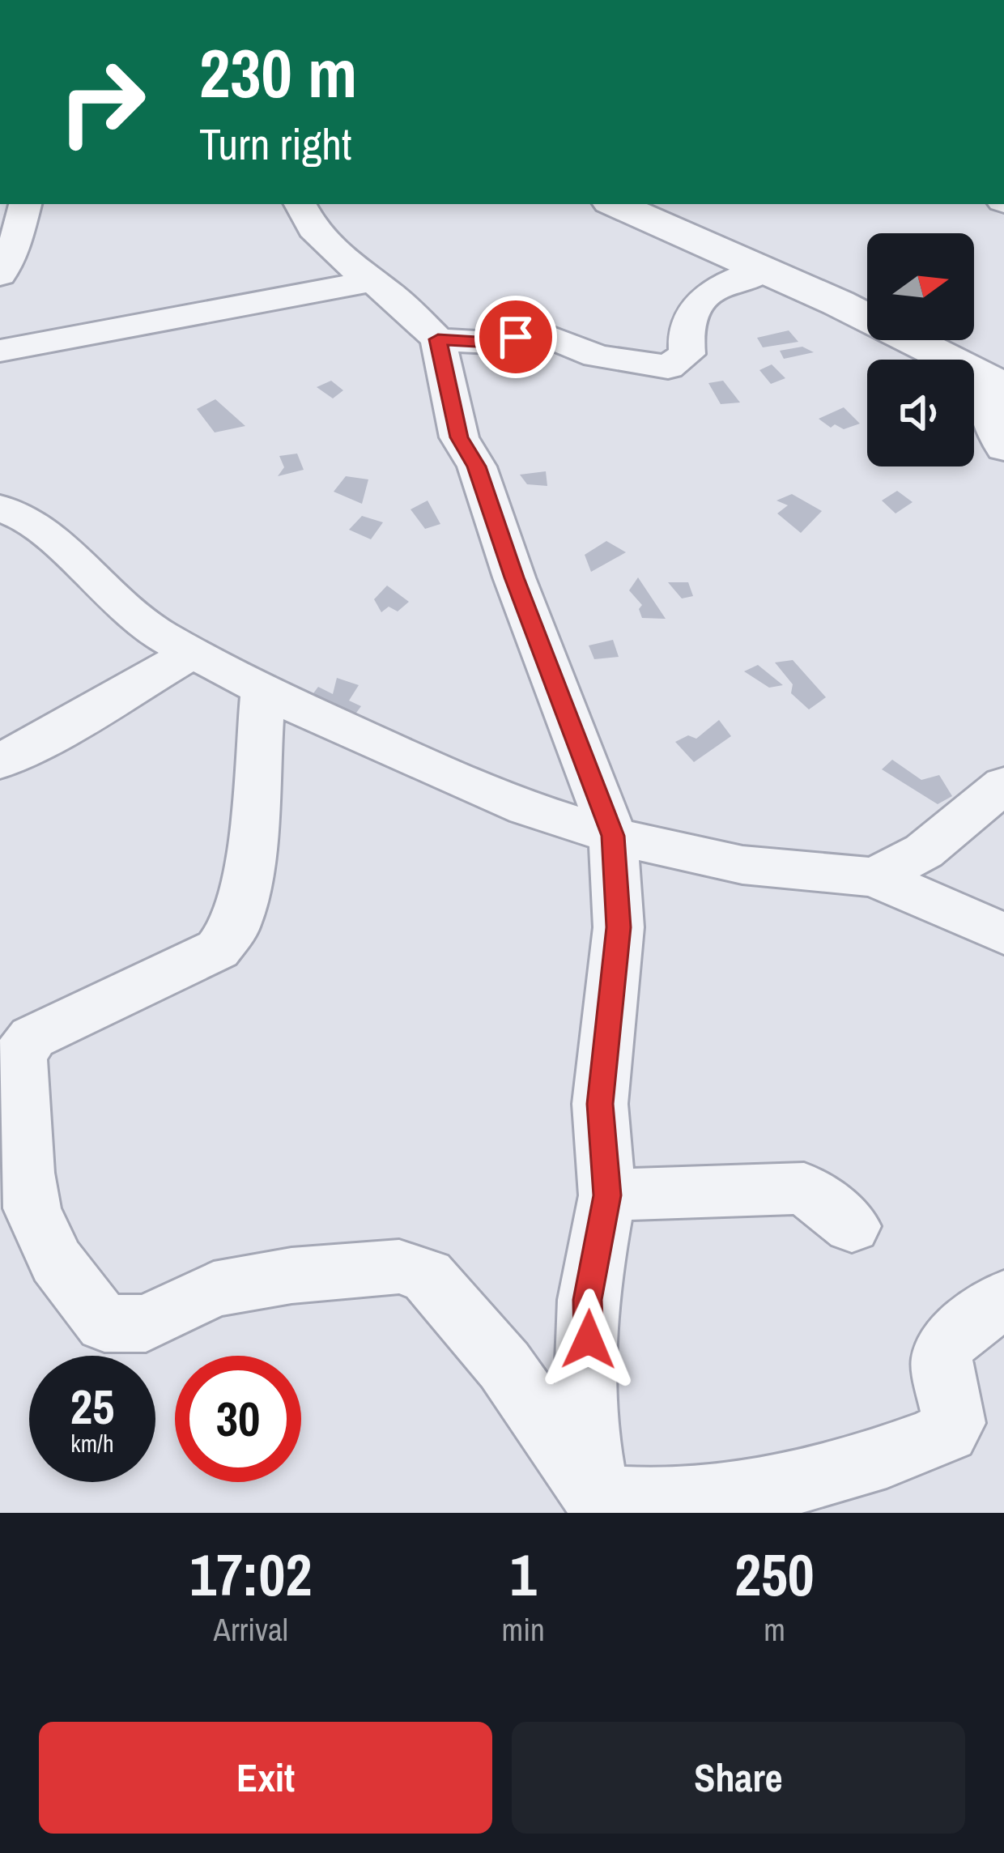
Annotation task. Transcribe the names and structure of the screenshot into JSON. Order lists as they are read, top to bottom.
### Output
{
  "north": "right",
  "page": {
    "turn": ["230 m", "Turn right"],
    "speed": "25 km/h",
    "limit": "30",
    "eta": [
      "17:02",
      "Arrival",
      "1",
      "min",
      "250",
      "m"
    ],
    "buttons": ["Exit", "Share"]
  }
}
